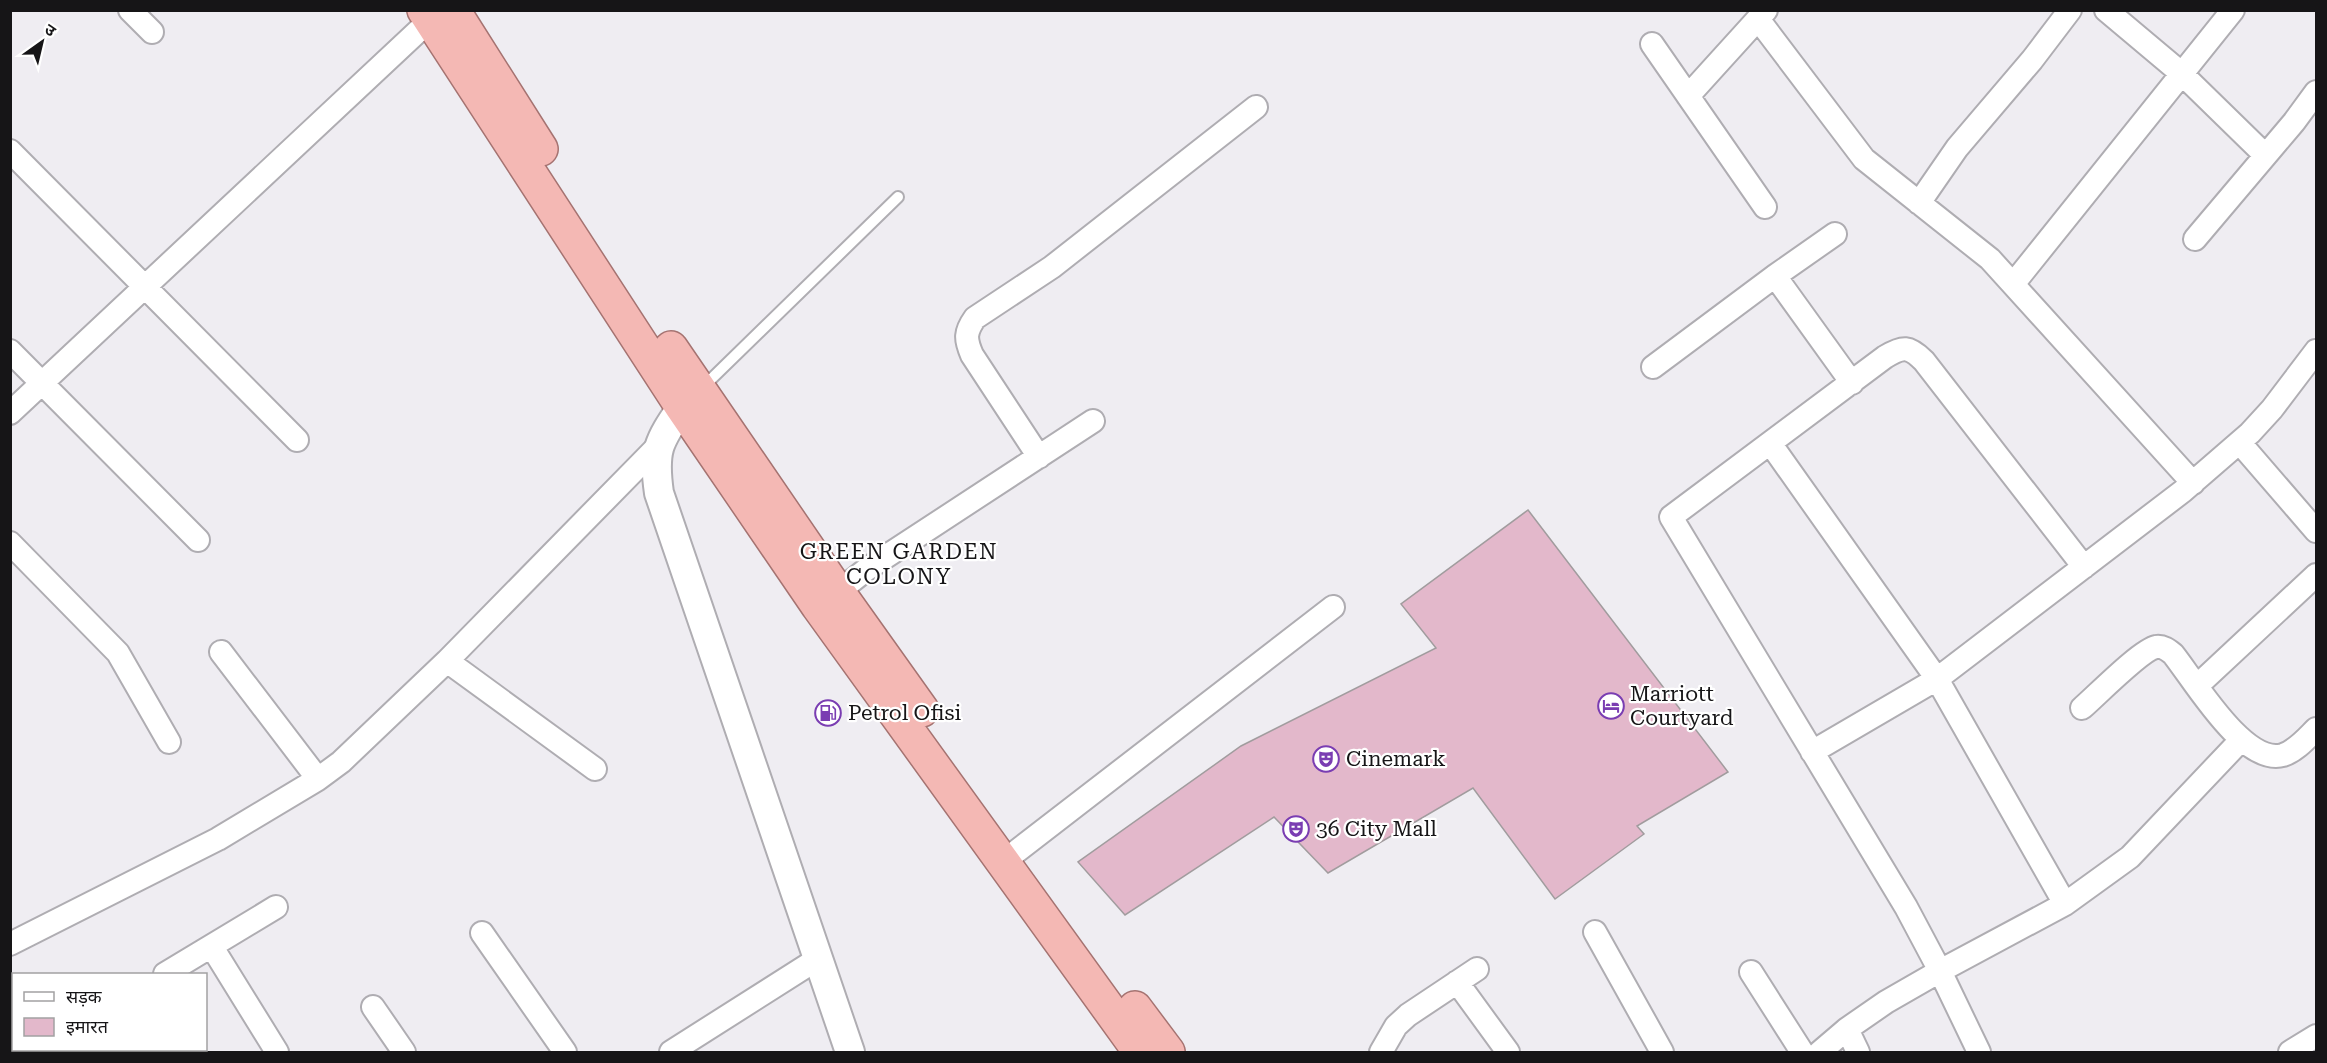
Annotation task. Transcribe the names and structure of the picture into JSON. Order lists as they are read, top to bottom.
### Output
{
  "districts": ["GREEN GARDEN COLONY"],
  "places": {
    "hotel": ["Marriott Courtyard"],
    "fuel station": ["Petrol Ofisi"],
    "theatre": ["Cinemark", "36 City Mall"]
  },
  "legend": ["सड़क", "इमारत"],
  "north": "top right"
}
